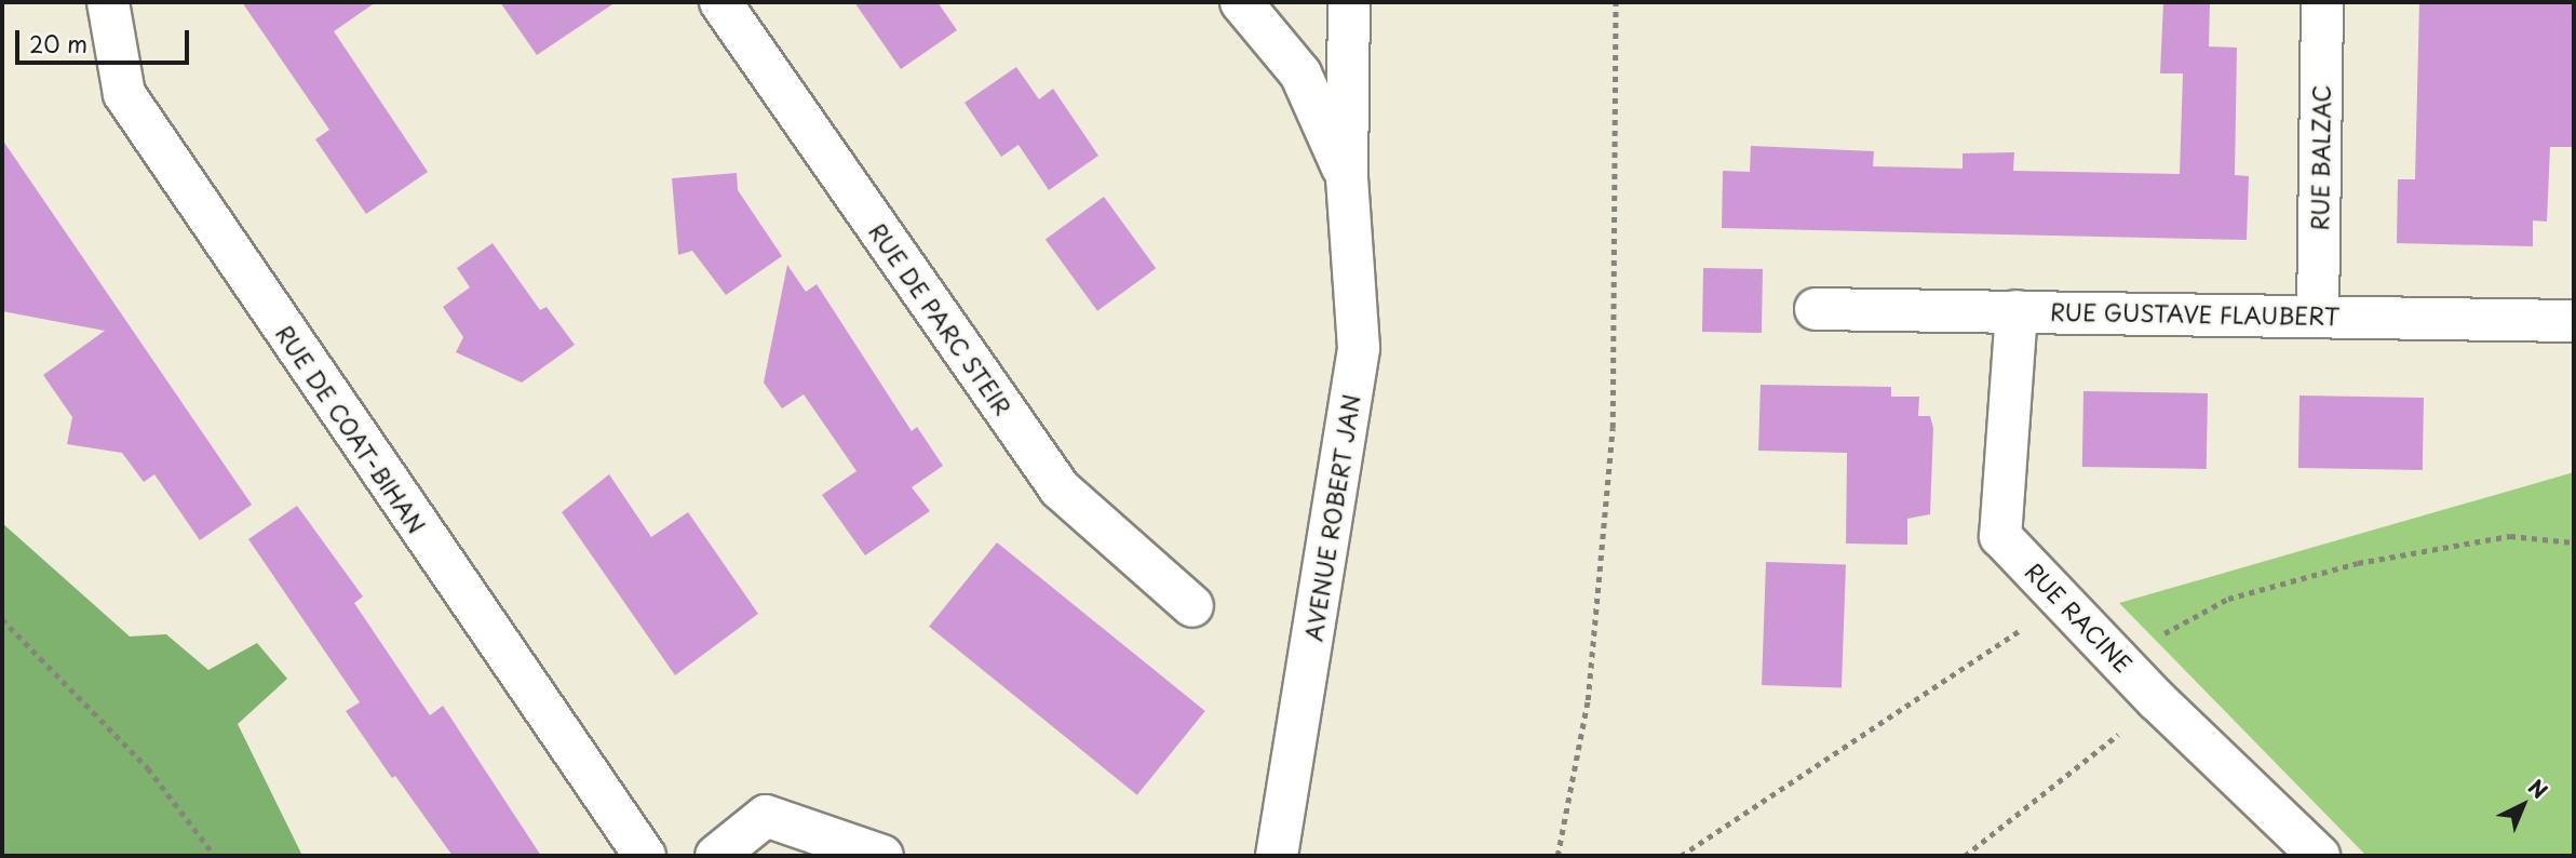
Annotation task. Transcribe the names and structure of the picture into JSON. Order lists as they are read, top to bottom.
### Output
{
  "streets": {
    "street": [
      "RUE BALZAC",
      "RUE GUSTAVE FLAUBERT",
      "RUE DE PARC STEIR",
      "RUE DE COAT-BIHAN",
      "AVENUE ROBERT JAN",
      "RUE RACINE"
    ]
  },
  "crossings": [
    ["RUE BALZAC", "RUE GUSTAVE FLAUBERT"],
    ["RUE GUSTAVE FLAUBERT", "RUE RACINE"]
  ],
  "scale_bar": "20 m",
  "north": "top right"
}
